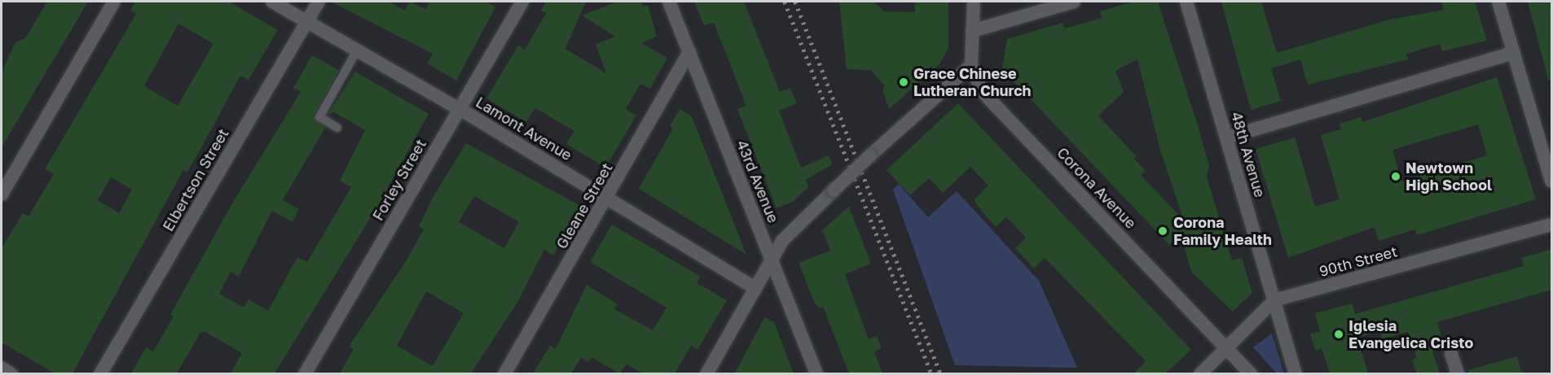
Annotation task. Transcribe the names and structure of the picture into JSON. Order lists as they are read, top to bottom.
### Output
{
  "streets": {
    "street": [
      "Lamont Avenue",
      "48th Avenue",
      "Elbertson Street",
      "Forley Street",
      "43rd Avenue",
      "Corona Avenue",
      "Gleane Street",
      "90th Street"
    ]
  },
  "crossings": [
    ["Lamont Avenue", "Elbertson Street"],
    ["Lamont Avenue", "Forley Street"],
    ["Lamont Avenue", "Gleane Street"],
    ["48th Avenue", "90th Street"],
    ["43rd Avenue", "Gleane Street"],
    ["Corona Avenue", "90th Street"]
  ],
  "places": [
    "Grace Chinese Lutheran Church",
    "Newtown High School",
    "Corona Family Health",
    "Iglesia Evangelica Cristo"
  ]
}
